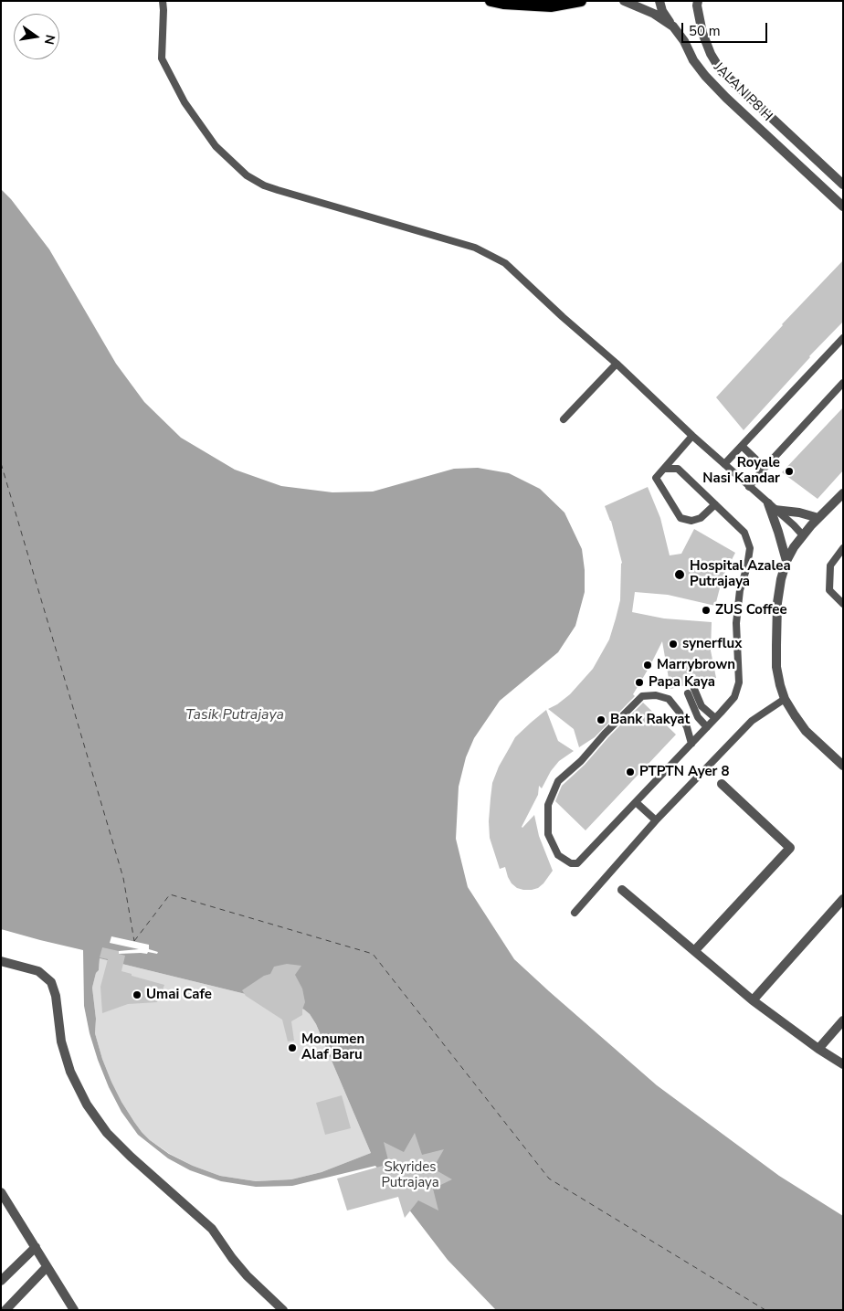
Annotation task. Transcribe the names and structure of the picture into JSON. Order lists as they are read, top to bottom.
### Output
{
  "streets": {
    "street": ["JALAN P8 H"]
  },
  "water": ["Tasik Putrajaya"],
  "parks": ["Skyrides Putrajaya"],
  "places": [
    "Royale Nasi Kandar",
    "Hospital Azalea Putrajaya",
    "ZUS Coffee",
    "synerflux",
    "Marrybrown",
    "Papa Kaya",
    "Bank Rakyat",
    "PTPTN Ayer 8",
    "Umai Cafe",
    "Monumen Alaf Baru"
  ],
  "scale_bar": "50 m",
  "north": "right"
}
